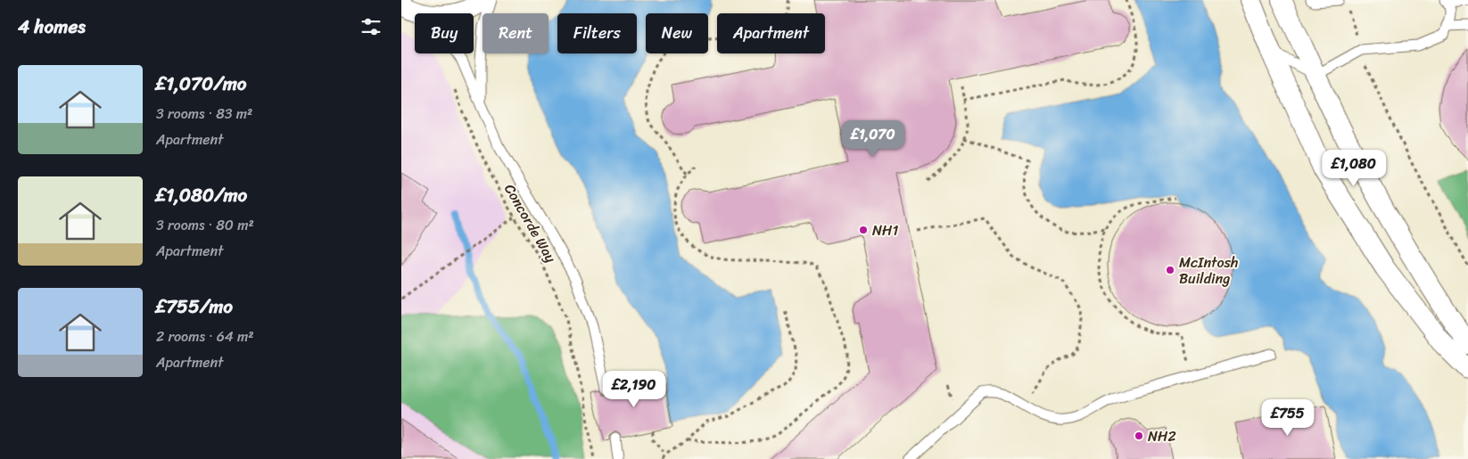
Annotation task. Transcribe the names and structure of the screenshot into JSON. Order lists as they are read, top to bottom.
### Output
{
  "streets": {
    "path": ["Concorde Way"]
  },
  "places": ["NH1", "McIntosh Building", "NH2"],
  "page": {
    "heading": "4 homes",
    "chip": [
      "Buy",
      "Rent",
      "Filters",
      "New",
      "Apartment"
    ],
    "list": [
      {
        "name": "£1,070/mo",
        "note": "3 rooms · 83 m² · Apartment"
      },
      {
        "name": "£1,080/mo",
        "note": "3 rooms · 80 m² · Apartment"
      },
      {
        "name": "£755/mo",
        "note": "2 rooms · 64 m² · Apartment"
      }
    ],
    "price": [
      "£1,070",
      "£1,080",
      "£2,190",
      "£755"
    ]
  }
}
